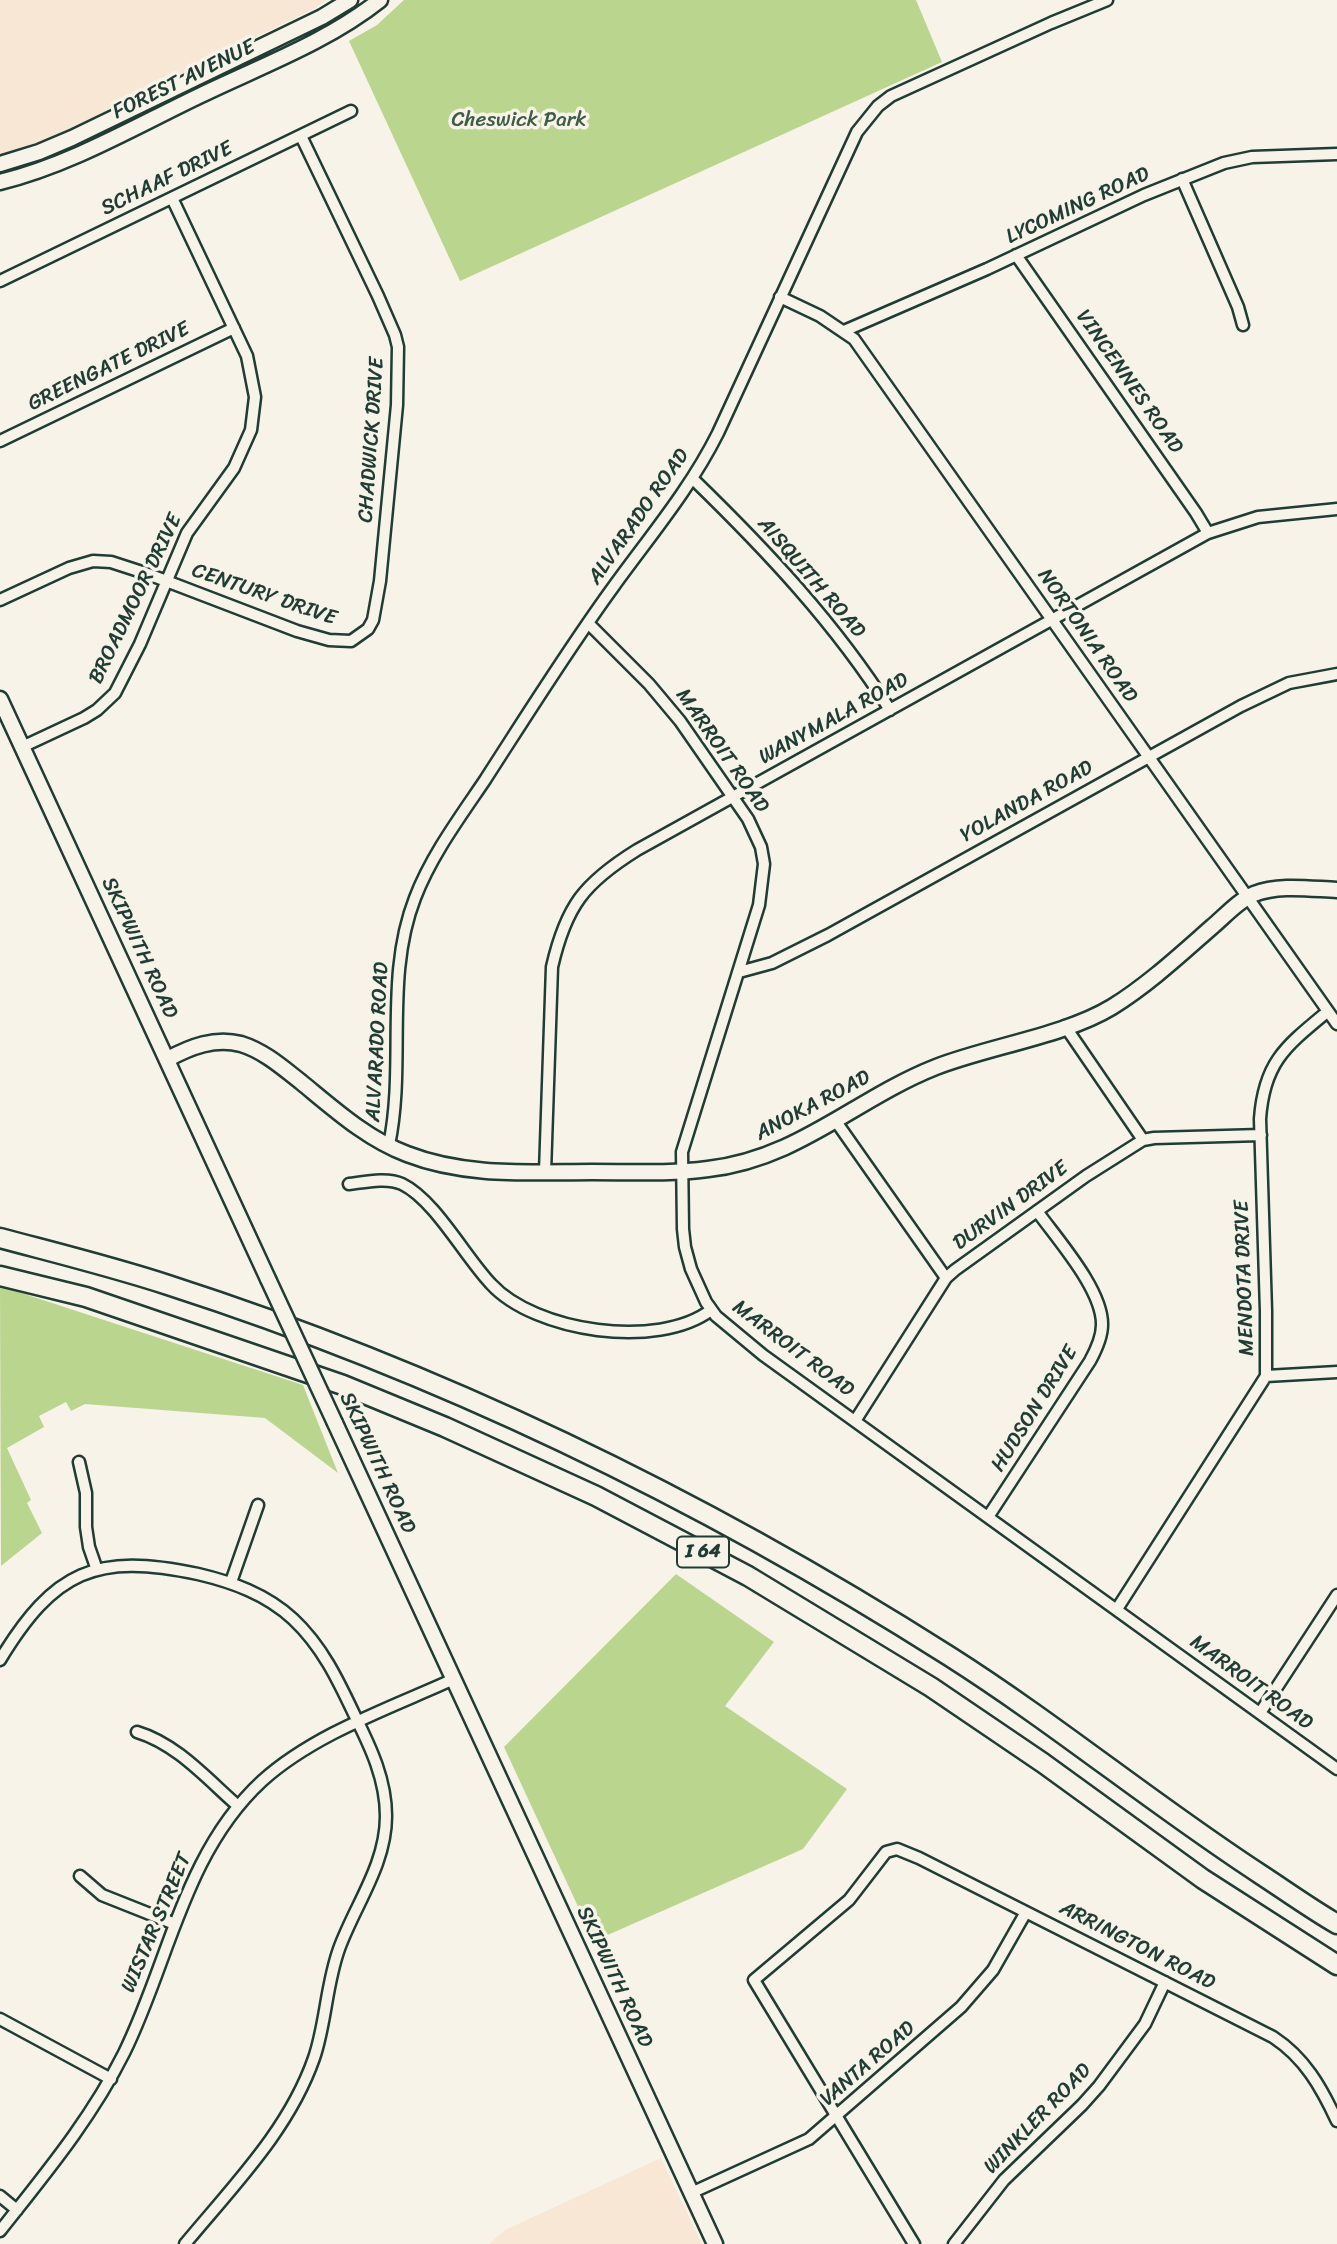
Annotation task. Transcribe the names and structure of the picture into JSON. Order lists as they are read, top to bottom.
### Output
{
  "streets": {
    "highway": ["I 64"],
    "main road": ["FOREST AVENUE", "SKIPWITH ROAD", "ANOKA ROAD"],
    "street": [
      "SCHAAF DRIVE",
      "LYCOMING ROAD",
      "GREENGATE DRIVE",
      "VINCENNES ROAD",
      "CHADWICK DRIVE",
      "ALVARADO ROAD",
      "AISQUITH ROAD",
      "CENTURY DRIVE",
      "BROADMOOR DRIVE",
      "NORTONIA ROAD",
      "WANYMALA ROAD",
      "MARROIT ROAD",
      "YOLANDA ROAD",
      "DURVIN DRIVE",
      "MENDOTA DRIVE",
      "HUDSON DRIVE",
      "WISTAR STREET",
      "ARRINGTON ROAD",
      "VANTA ROAD",
      "WINKLER ROAD"
    ]
  },
  "crossings": [
    ["SCHAAF DRIVE", "CHADWICK DRIVE"],
    ["SCHAAF DRIVE", "BROADMOOR DRIVE"],
    ["LYCOMING ROAD", "VINCENNES ROAD"],
    ["LYCOMING ROAD", "NORTONIA ROAD"],
    ["GREENGATE DRIVE", "BROADMOOR DRIVE"],
    ["VINCENNES ROAD", "WANYMALA ROAD"],
    ["CHADWICK DRIVE", "CENTURY DRIVE"],
    ["ALVARADO ROAD", "AISQUITH ROAD"],
    ["ALVARADO ROAD", "NORTONIA ROAD"],
    ["ALVARADO ROAD", "MARROIT ROAD"],
    ["ALVARADO ROAD", "ANOKA ROAD"],
    ["AISQUITH ROAD", "WANYMALA ROAD"],
    ["CENTURY DRIVE", "BROADMOOR DRIVE"],
    ["BROADMOOR DRIVE", "SKIPWITH ROAD"],
    ["NORTONIA ROAD", "WANYMALA ROAD"],
    ["NORTONIA ROAD", "YOLANDA ROAD"],
    ["NORTONIA ROAD", "ANOKA ROAD"],
    ["NORTONIA ROAD", "MENDOTA DRIVE"],
    ["WANYMALA ROAD", "MARROIT ROAD"],
    ["WANYMALA ROAD", "ANOKA ROAD"],
    ["MARROIT ROAD", "YOLANDA ROAD"],
    ["MARROIT ROAD", "ANOKA ROAD"],
    ["MARROIT ROAD", "DURVIN DRIVE"],
    ["MARROIT ROAD", "MENDOTA DRIVE"],
    ["MARROIT ROAD", "HUDSON DRIVE"],
    ["SKIPWITH ROAD", "ANOKA ROAD"],
    ["SKIPWITH ROAD", "WISTAR STREET"],
    ["SKIPWITH ROAD", "VANTA ROAD"],
    ["DURVIN DRIVE", "MENDOTA DRIVE"],
    ["DURVIN DRIVE", "HUDSON DRIVE"],
    ["ARRINGTON ROAD", "VANTA ROAD"],
    ["ARRINGTON ROAD", "WINKLER ROAD"]
  ],
  "parks": ["Cheswick Park"]
}
